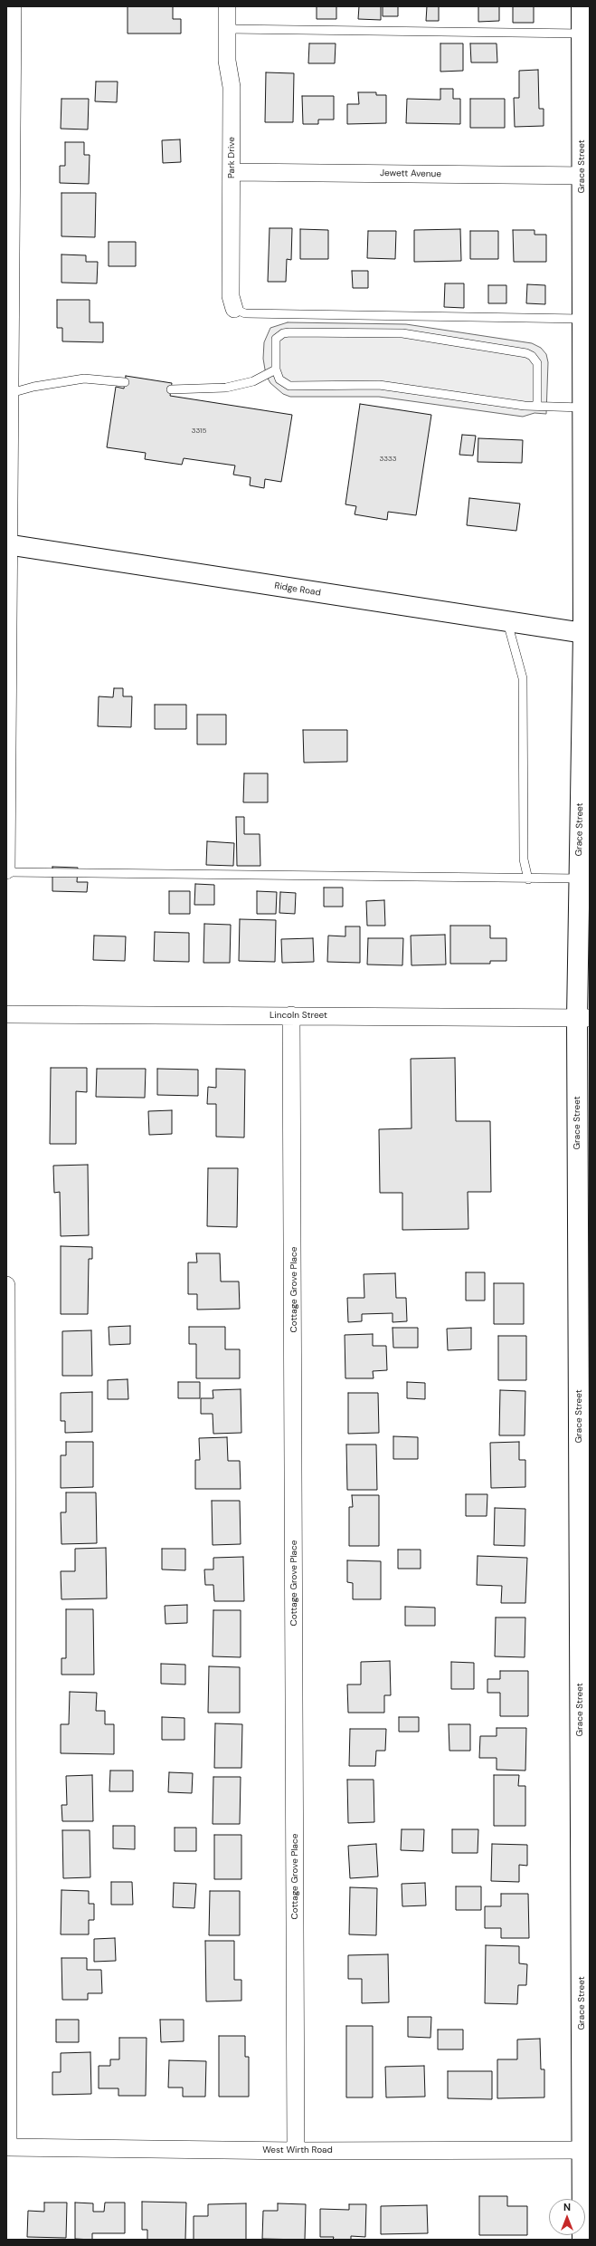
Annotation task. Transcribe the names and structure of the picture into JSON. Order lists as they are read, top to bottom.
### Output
{
  "streets": {
    "street": [
      "Park Drive",
      "Grace Street",
      "Jewett Avenue",
      "Ridge Road",
      "Lincoln Street",
      "Cottage Grove Place",
      "West Wirth Road"
    ]
  },
  "crossings": [
    ["Park Drive", "Jewett Avenue"],
    ["Grace Street", "Jewett Avenue"],
    ["Grace Street", "Ridge Road"],
    ["Grace Street", "Lincoln Street"],
    ["Grace Street", "West Wirth Road"],
    ["Lincoln Street", "Cottage Grove Place"],
    ["Cottage Grove Place", "West Wirth Road"]
  ],
  "house_numbers": ["3315", "3333"],
  "north": "top"
}
